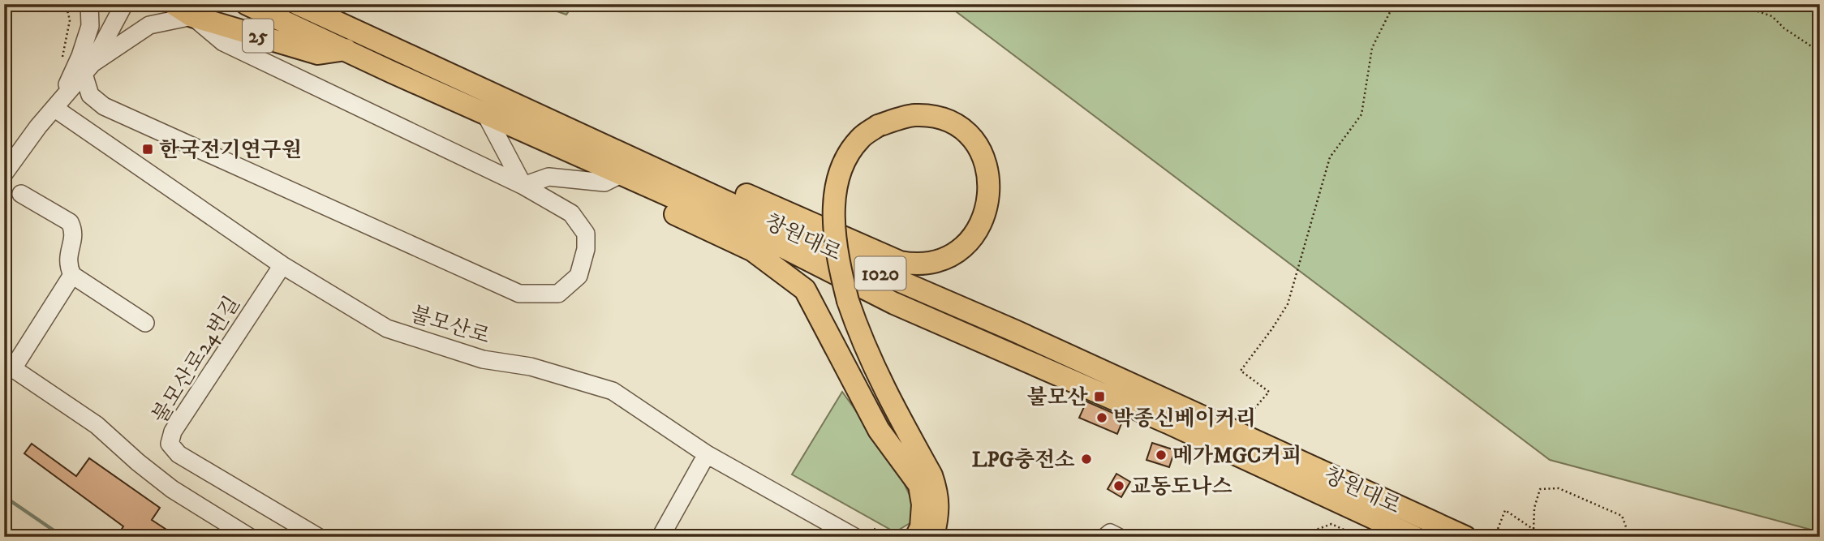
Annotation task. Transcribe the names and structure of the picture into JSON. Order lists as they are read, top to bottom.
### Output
{
  "streets": {
    "main road": ["25", "창원대로", "1020"],
    "street": ["불모산로", "불모산로24번길"]
  },
  "crossings": [
    ["25", "창원대로"],
    ["불모산로", "불모산로24번길"]
  ],
  "places": {
    "transit": ["한국전기연구원", "불모산"],
    "other": [
      "박종신베이커리",
      "메가MGC커피",
      "LPG충전소",
      "교동도나스"
    ]
  }
}
